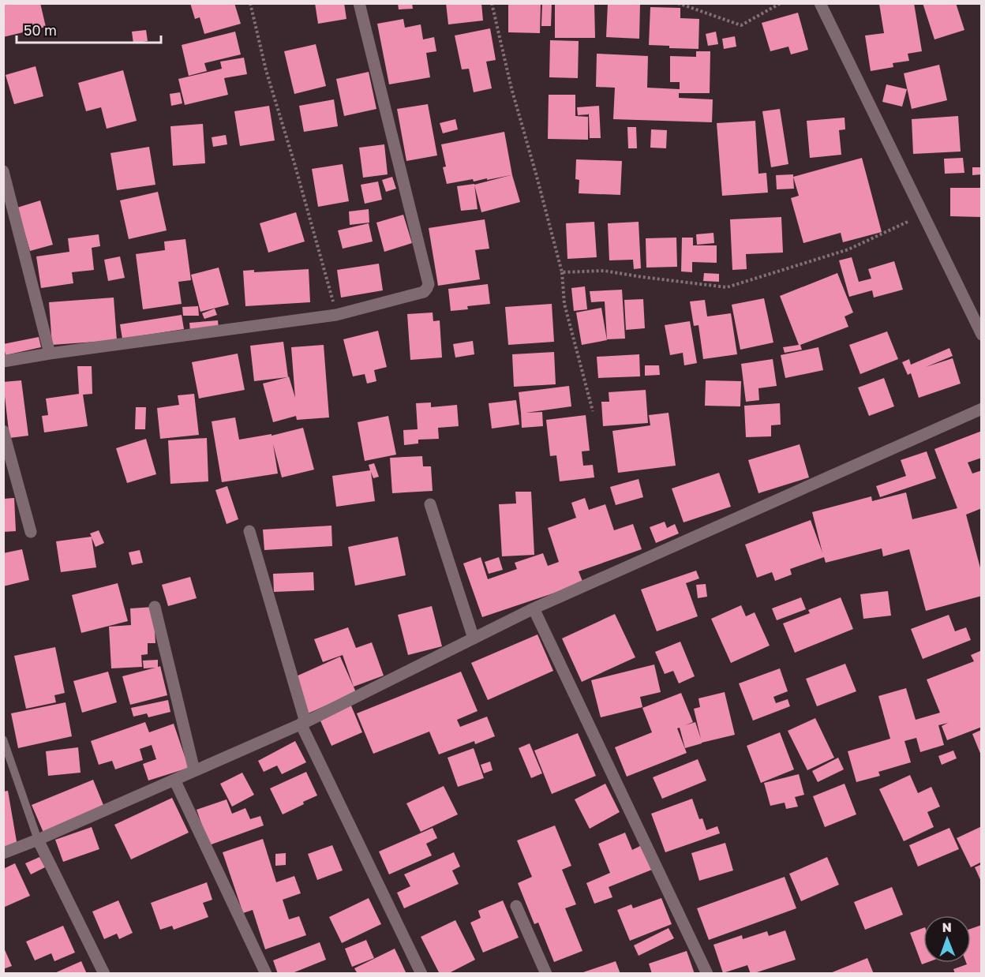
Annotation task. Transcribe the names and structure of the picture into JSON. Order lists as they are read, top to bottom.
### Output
{
  "scale_bar": "50 m",
  "north": "top"
}
